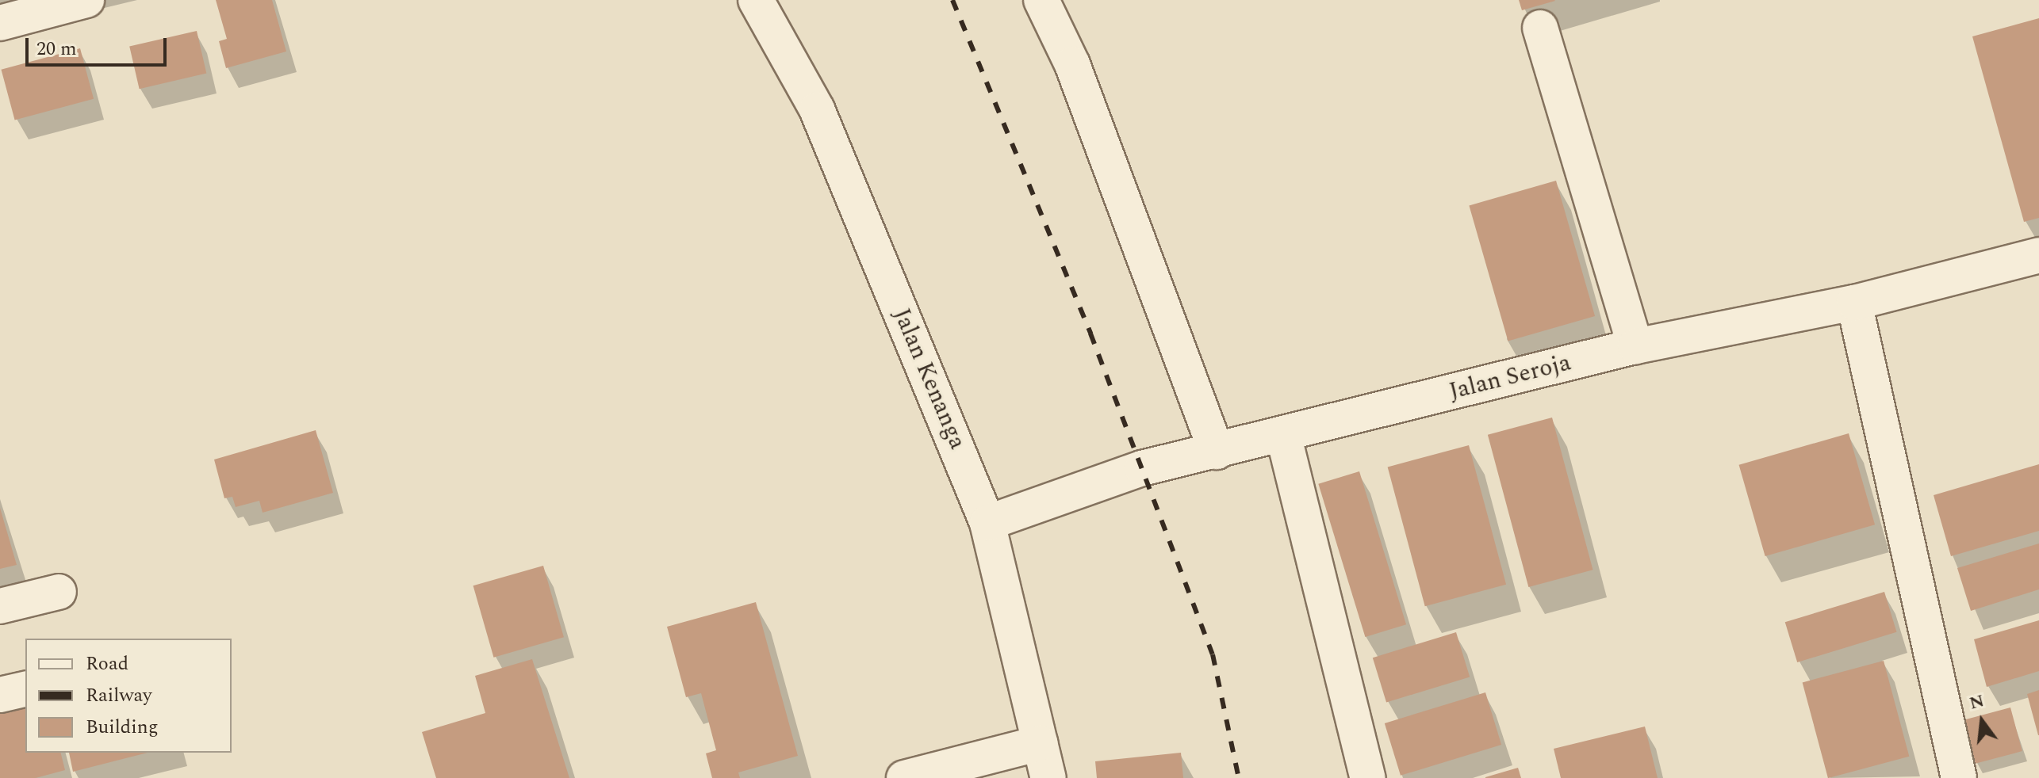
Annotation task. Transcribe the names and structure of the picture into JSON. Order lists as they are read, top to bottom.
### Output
{
  "streets": {
    "street": ["Jalan Seroja", "Jalan Kenanga"]
  },
  "crossings": [
    ["Jalan Seroja", "Jalan Kenanga"]
  ],
  "legend": ["Road", "Railway", "Building"],
  "scale_bar": "20 m",
  "north": "top"
}
